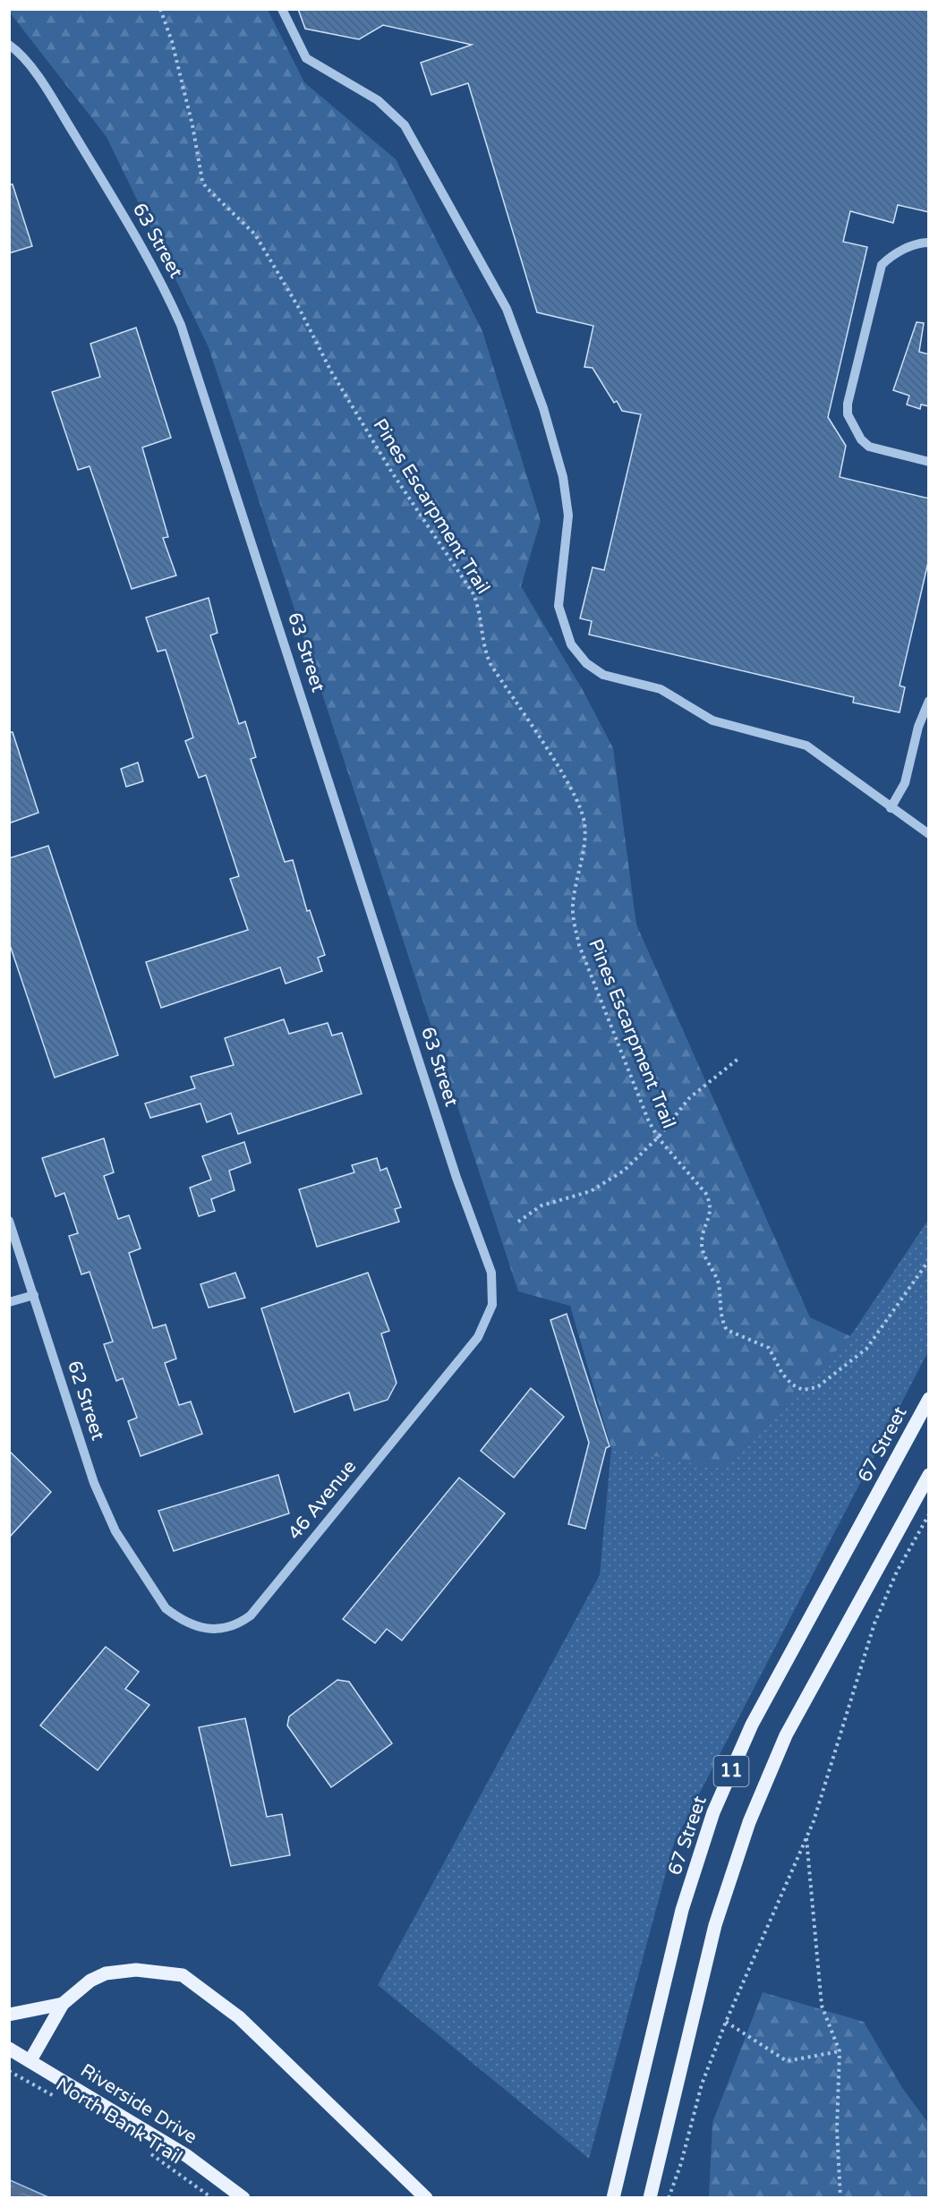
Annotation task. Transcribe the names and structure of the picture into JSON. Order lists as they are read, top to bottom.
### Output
{
  "streets": {
    "main road": ["67 Street", "11", "Riverside Drive"],
    "street": ["63 Street", "62 Street", "46 Avenue"],
    "path": ["Pines Escarpment Trail", "North Bank Trail"]
  },
  "crossings": [
    ["63 Street", "46 Avenue"],
    ["62 Street", "46 Avenue"]
  ]
}
